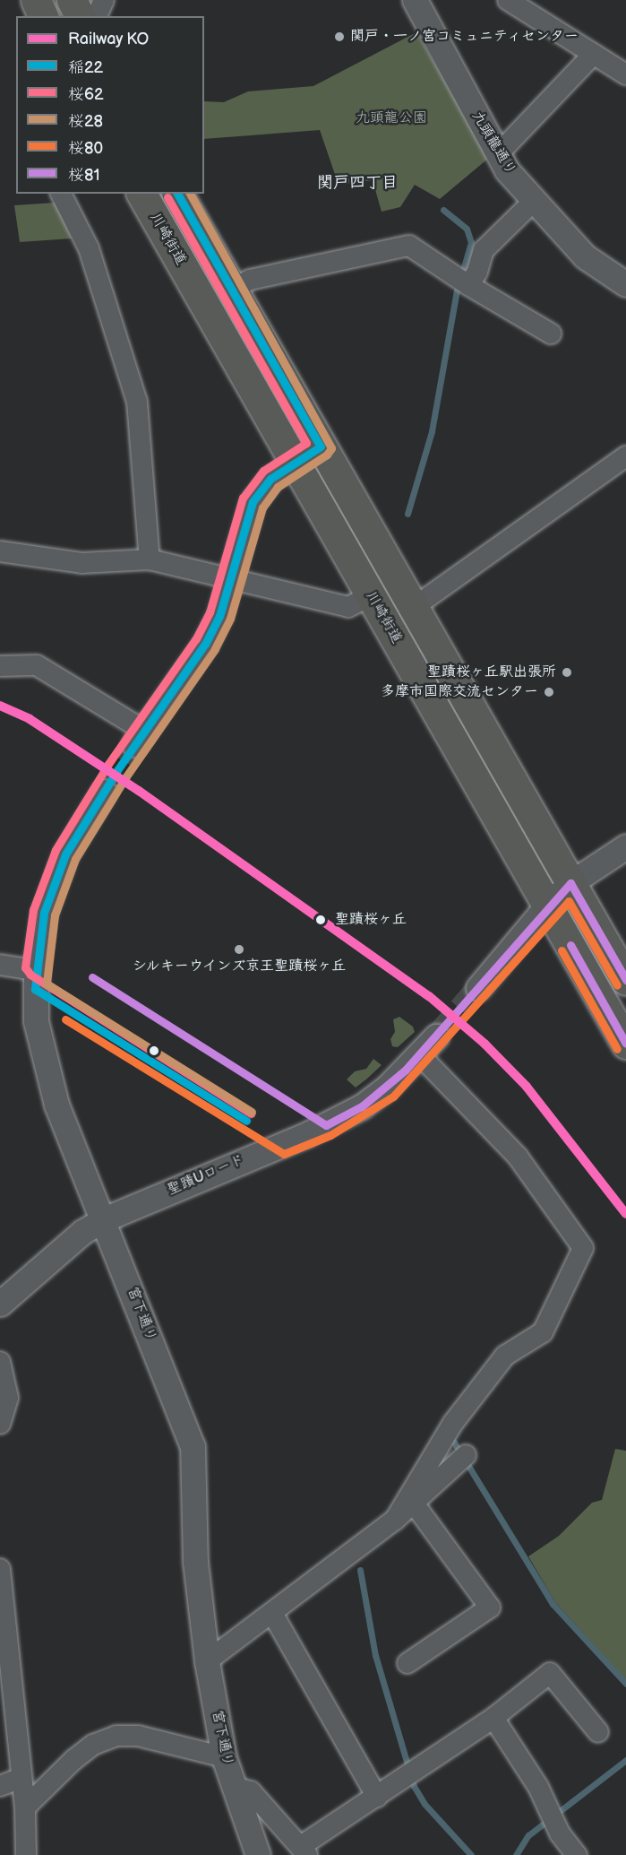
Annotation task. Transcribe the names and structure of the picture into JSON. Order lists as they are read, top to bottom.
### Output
{
  "streets": {
    "main road": ["川崎街道"],
    "street": ["九頭龍通り", "聖蹟Uロード", "宮下通り"]
  },
  "crossings": [
    ["聖蹟Uロード", "宮下通り"]
  ],
  "districts": ["関戸四丁目"],
  "parks": ["九頭龍公園"],
  "places": [
    "関戸・一ノ宮コミュニティセンター",
    "聖蹟桜ヶ丘駅出張所",
    "多摩市国際交流センター",
    "聖蹟桜ヶ丘",
    "シルキーウインズ京王聖蹟桜ヶ丘"
  ],
  "lines": [
    "transit line 稲22",
    "transit line 桜28",
    "transit line 桜62",
    "rail line KO",
    "transit line 桜81",
    "transit line 桜80"
  ],
  "legend": [
    "Railway KO",
    "稲22",
    "桜62",
    "桜28",
    "桜80",
    "桜81"
  ]
}
